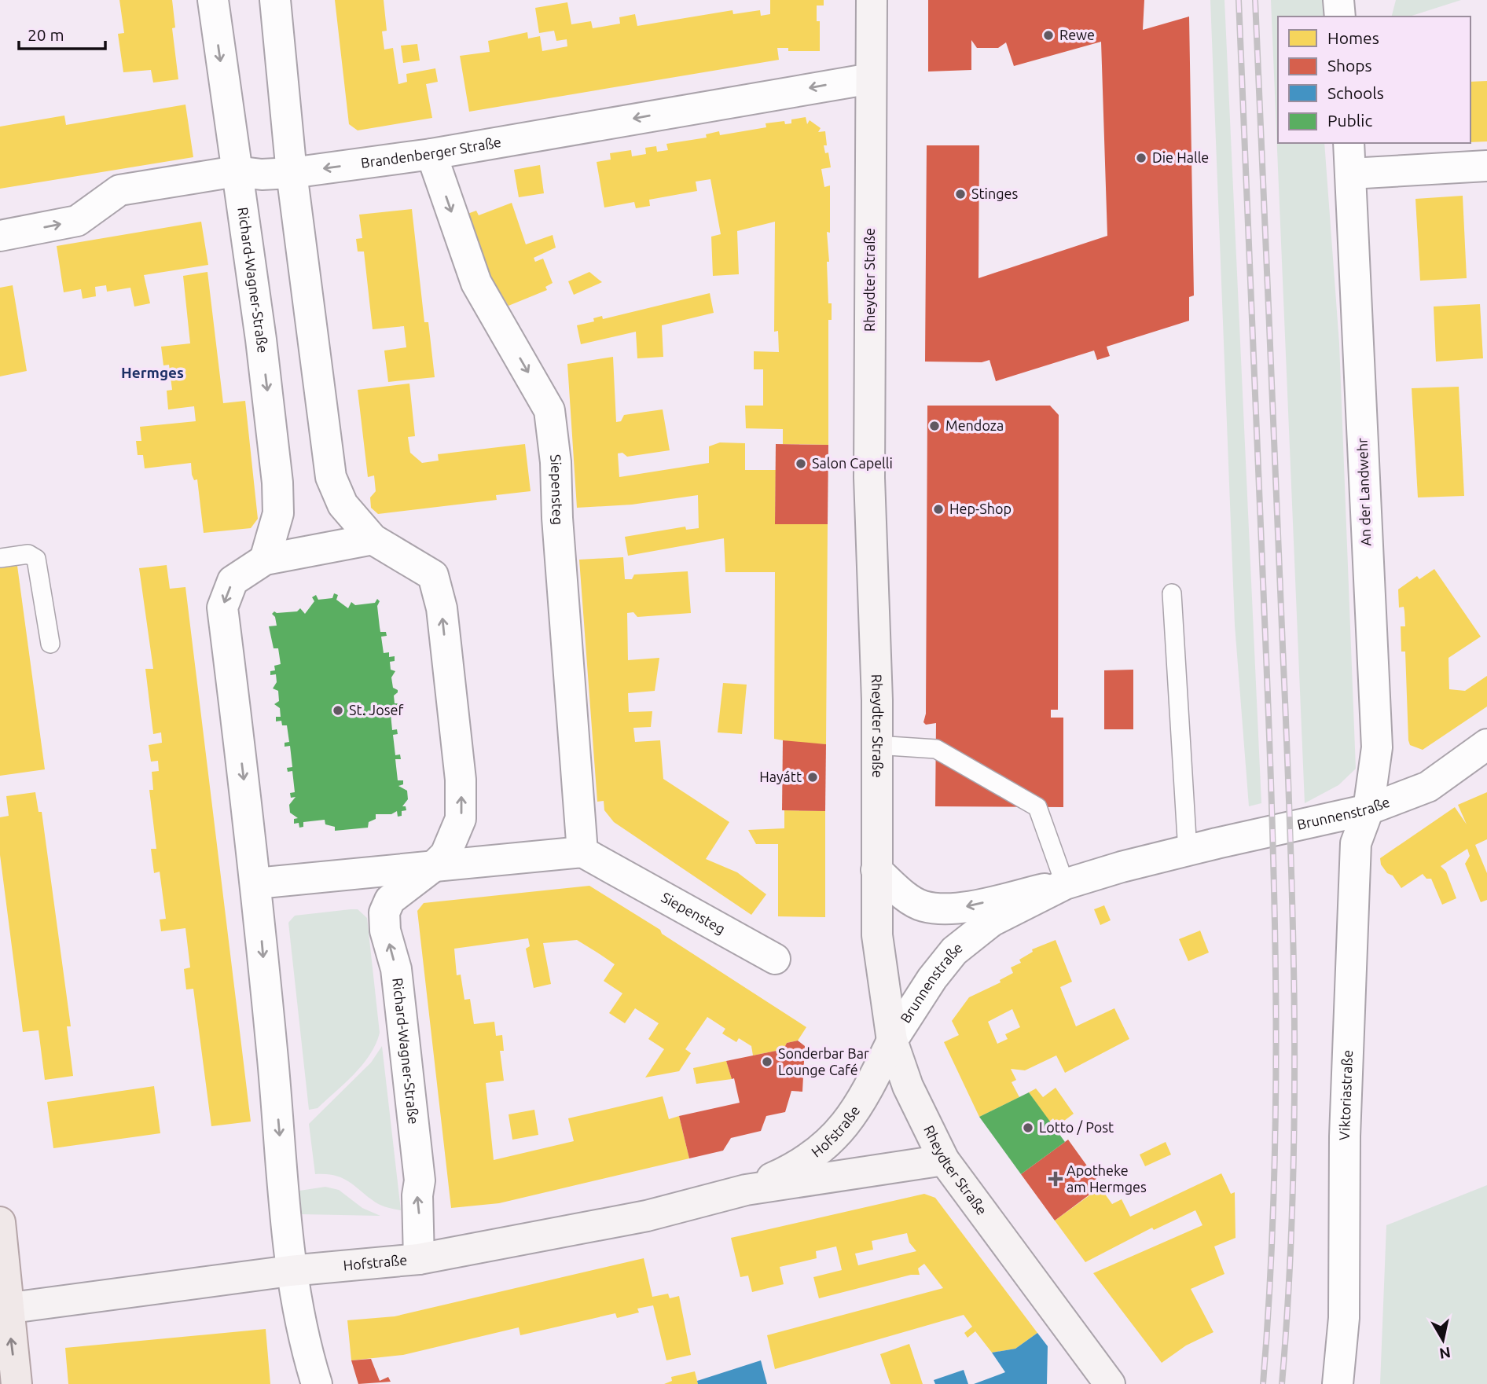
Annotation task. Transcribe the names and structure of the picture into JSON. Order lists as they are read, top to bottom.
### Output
{
  "streets": {
    "main road": ["Rheydter Straße", "Hofstraße"],
    "street": [
      "Brandenberger Straße",
      "Richard-Wagner-Straße",
      "Siepensteg",
      "An der Landwehr",
      "Brunnenstraße",
      "Viktoriastraße"
    ]
  },
  "crossings": [
    ["Brandenberger Straße", "Richard-Wagner-Straße"],
    ["Brandenberger Straße", "Rheydter Straße"],
    ["Brandenberger Straße", "Siepensteg"],
    ["Richard-Wagner-Straße", "Hofstraße"],
    ["Rheydter Straße", "Brunnenstraße"],
    ["Rheydter Straße", "Hofstraße"],
    ["An der Landwehr", "Brunnenstraße"],
    ["An der Landwehr", "Viktoriastraße"],
    ["Brunnenstraße", "Viktoriastraße"],
    ["Brunnenstraße", "Hofstraße"]
  ],
  "one_way": ["Siepensteg"],
  "districts": ["Hermges"],
  "places": {
    "other": [
      "Rewe",
      "Die Halle",
      "Stinges",
      "Mendoza",
      "Salon Capelli",
      "Hep-Shop",
      "St. Josef",
      "Hayátt",
      "Sonderbar Bar Lounge Café",
      "Lotto / Post"
    ],
    "health": ["Apotheke am Hermges"]
  },
  "legend": [
    "Homes",
    "Shops",
    "Schools",
    "Public"
  ],
  "scale_bar": "20 m",
  "north": "bottom"
}
